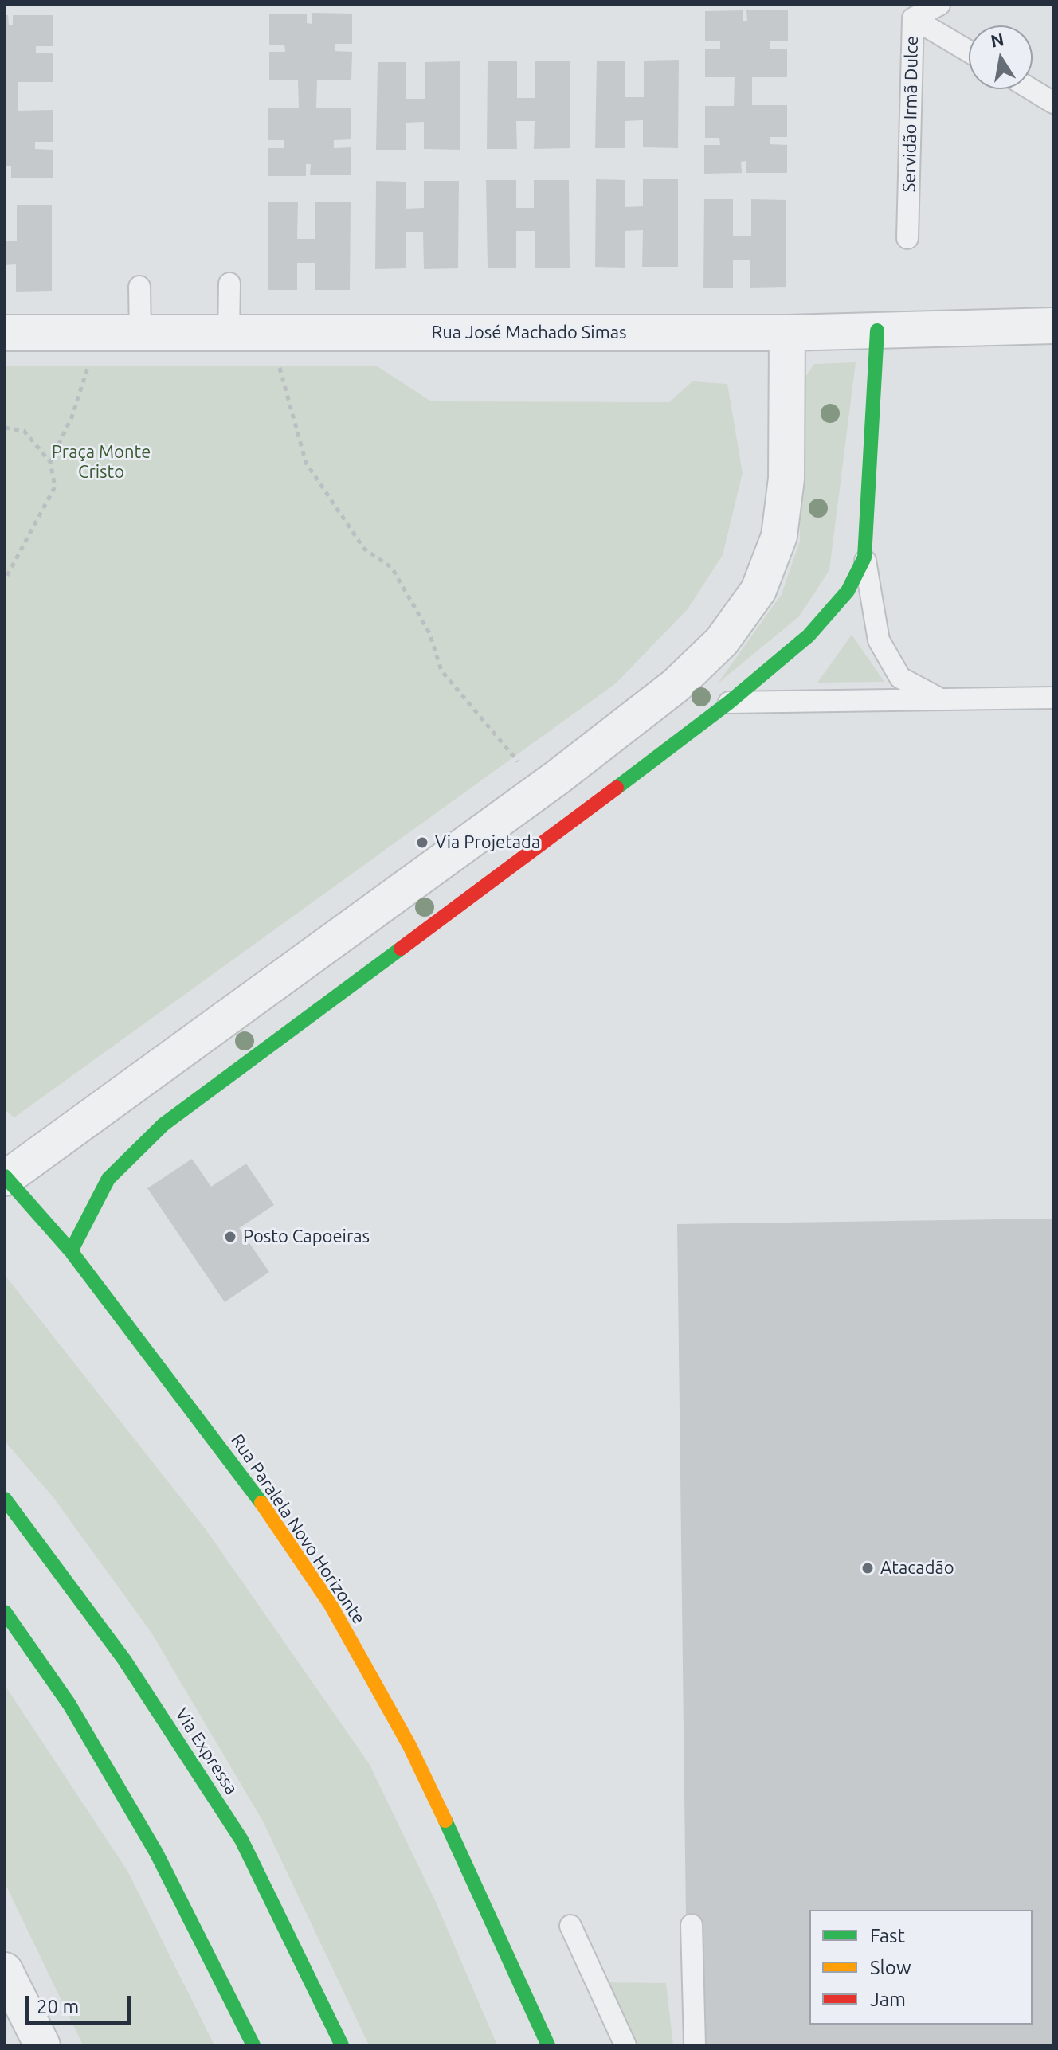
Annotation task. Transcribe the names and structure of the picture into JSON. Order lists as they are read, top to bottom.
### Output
{
  "streets": {
    "main road": ["Rua Paralela Novo Horizonte", "Via Expressa"],
    "street": ["Rua José Machado Simas"],
    "lane": ["Servidão Irmã Dulce"]
  },
  "parks": ["Praça Monte Cristo"],
  "places": ["Via Projetada", "Posto Capoeiras", "Atacadão"],
  "legend": ["Fast", "Slow", "Jam"],
  "scale_bar": "20 m",
  "north": "top"
}
